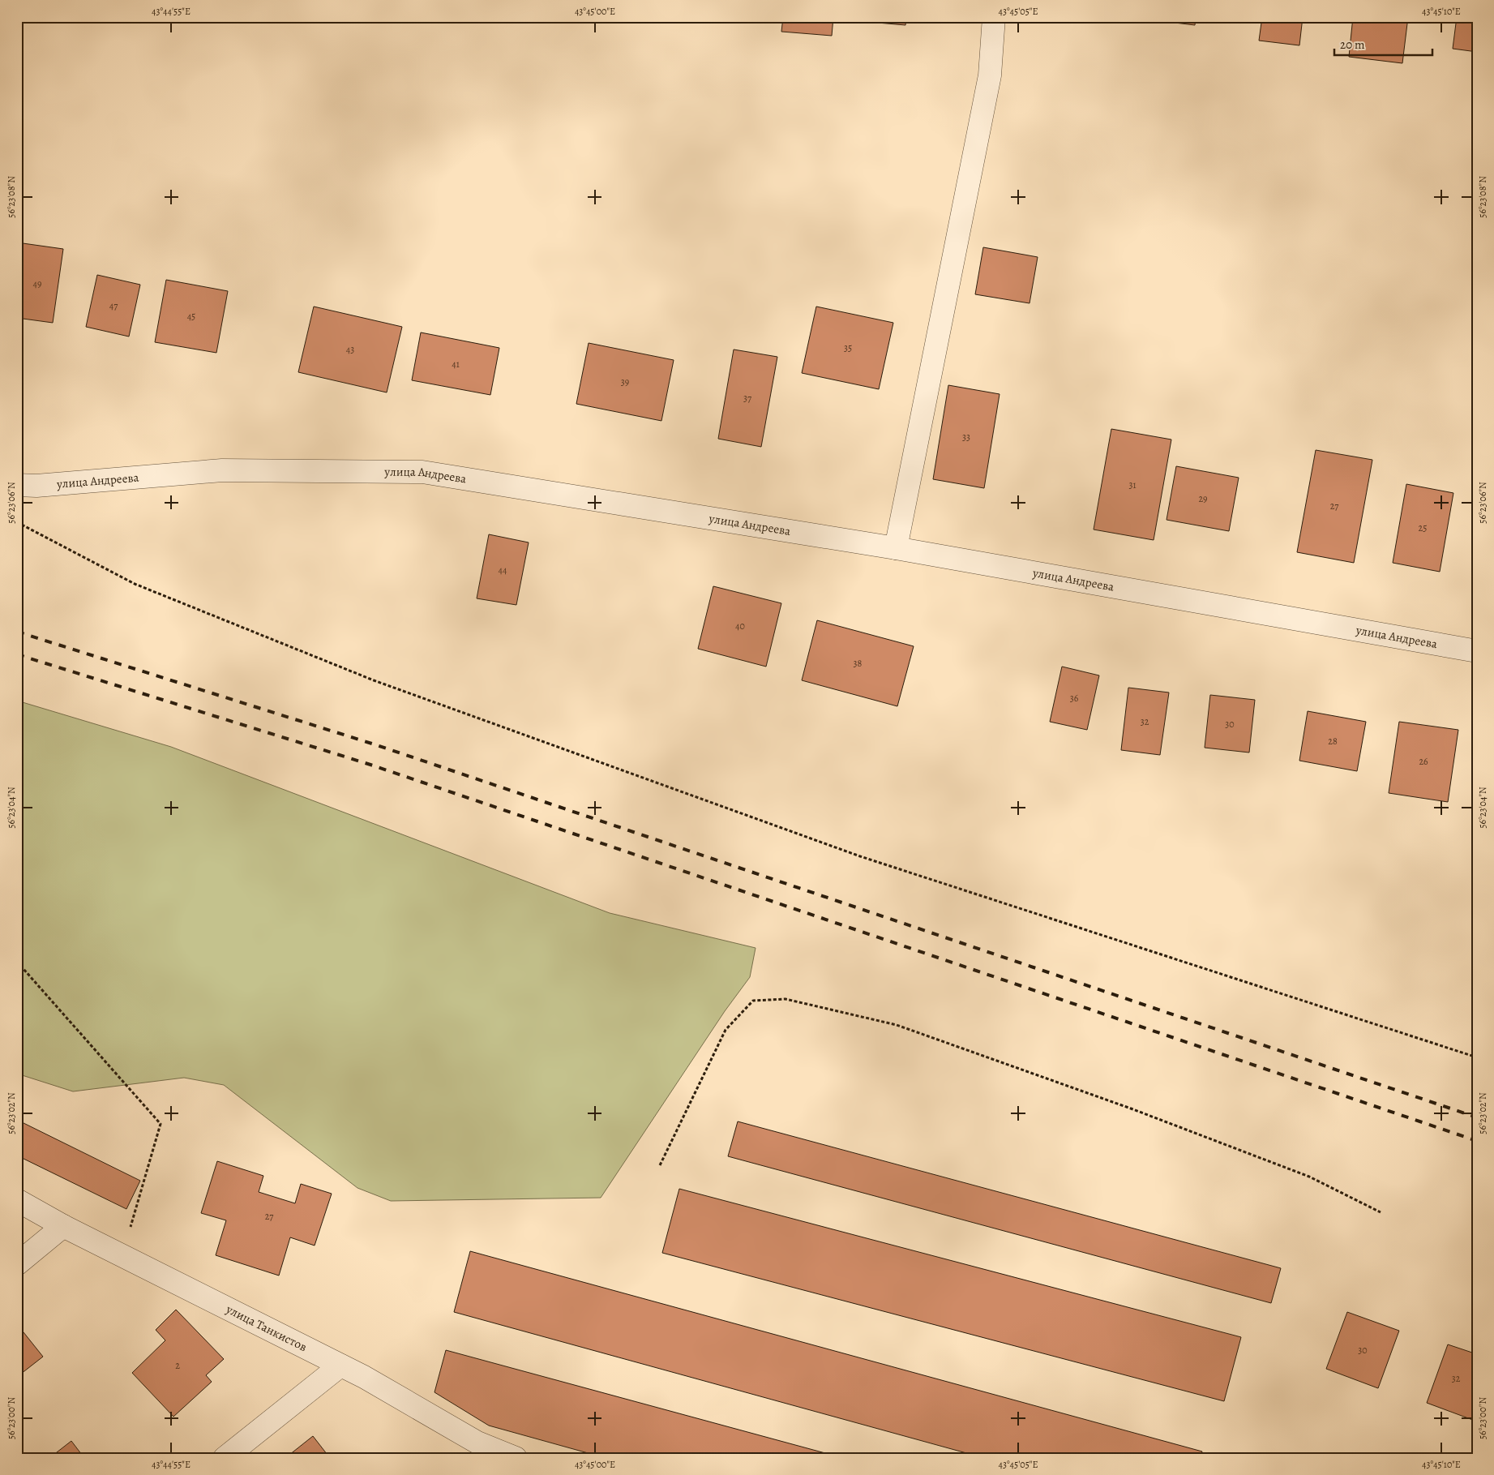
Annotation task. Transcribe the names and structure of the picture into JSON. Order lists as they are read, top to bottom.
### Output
{
  "streets": {
    "street": ["улица Андреева", "улица Танкистов"]
  },
  "house_numbers": [
    "49",
    "47",
    "45",
    "35",
    "43",
    "41",
    "39",
    "37",
    "33",
    "31",
    "29",
    "27",
    "25",
    "44",
    "40",
    "38",
    "36",
    "32",
    "30",
    "28",
    "26",
    "27",
    "30",
    "2",
    "32"
  ],
  "scale_bar": "20 m",
  "coordinates": [
    "43°44'55\"E",
    "43°45'00\"E",
    "43°45'05\"E",
    "43°45'10\"E",
    "56°23'08\"N",
    "56°23'06\"N",
    "56°23'04\"N",
    "56°23'02\"N",
    "56°23'00\"N"
  ]
}
